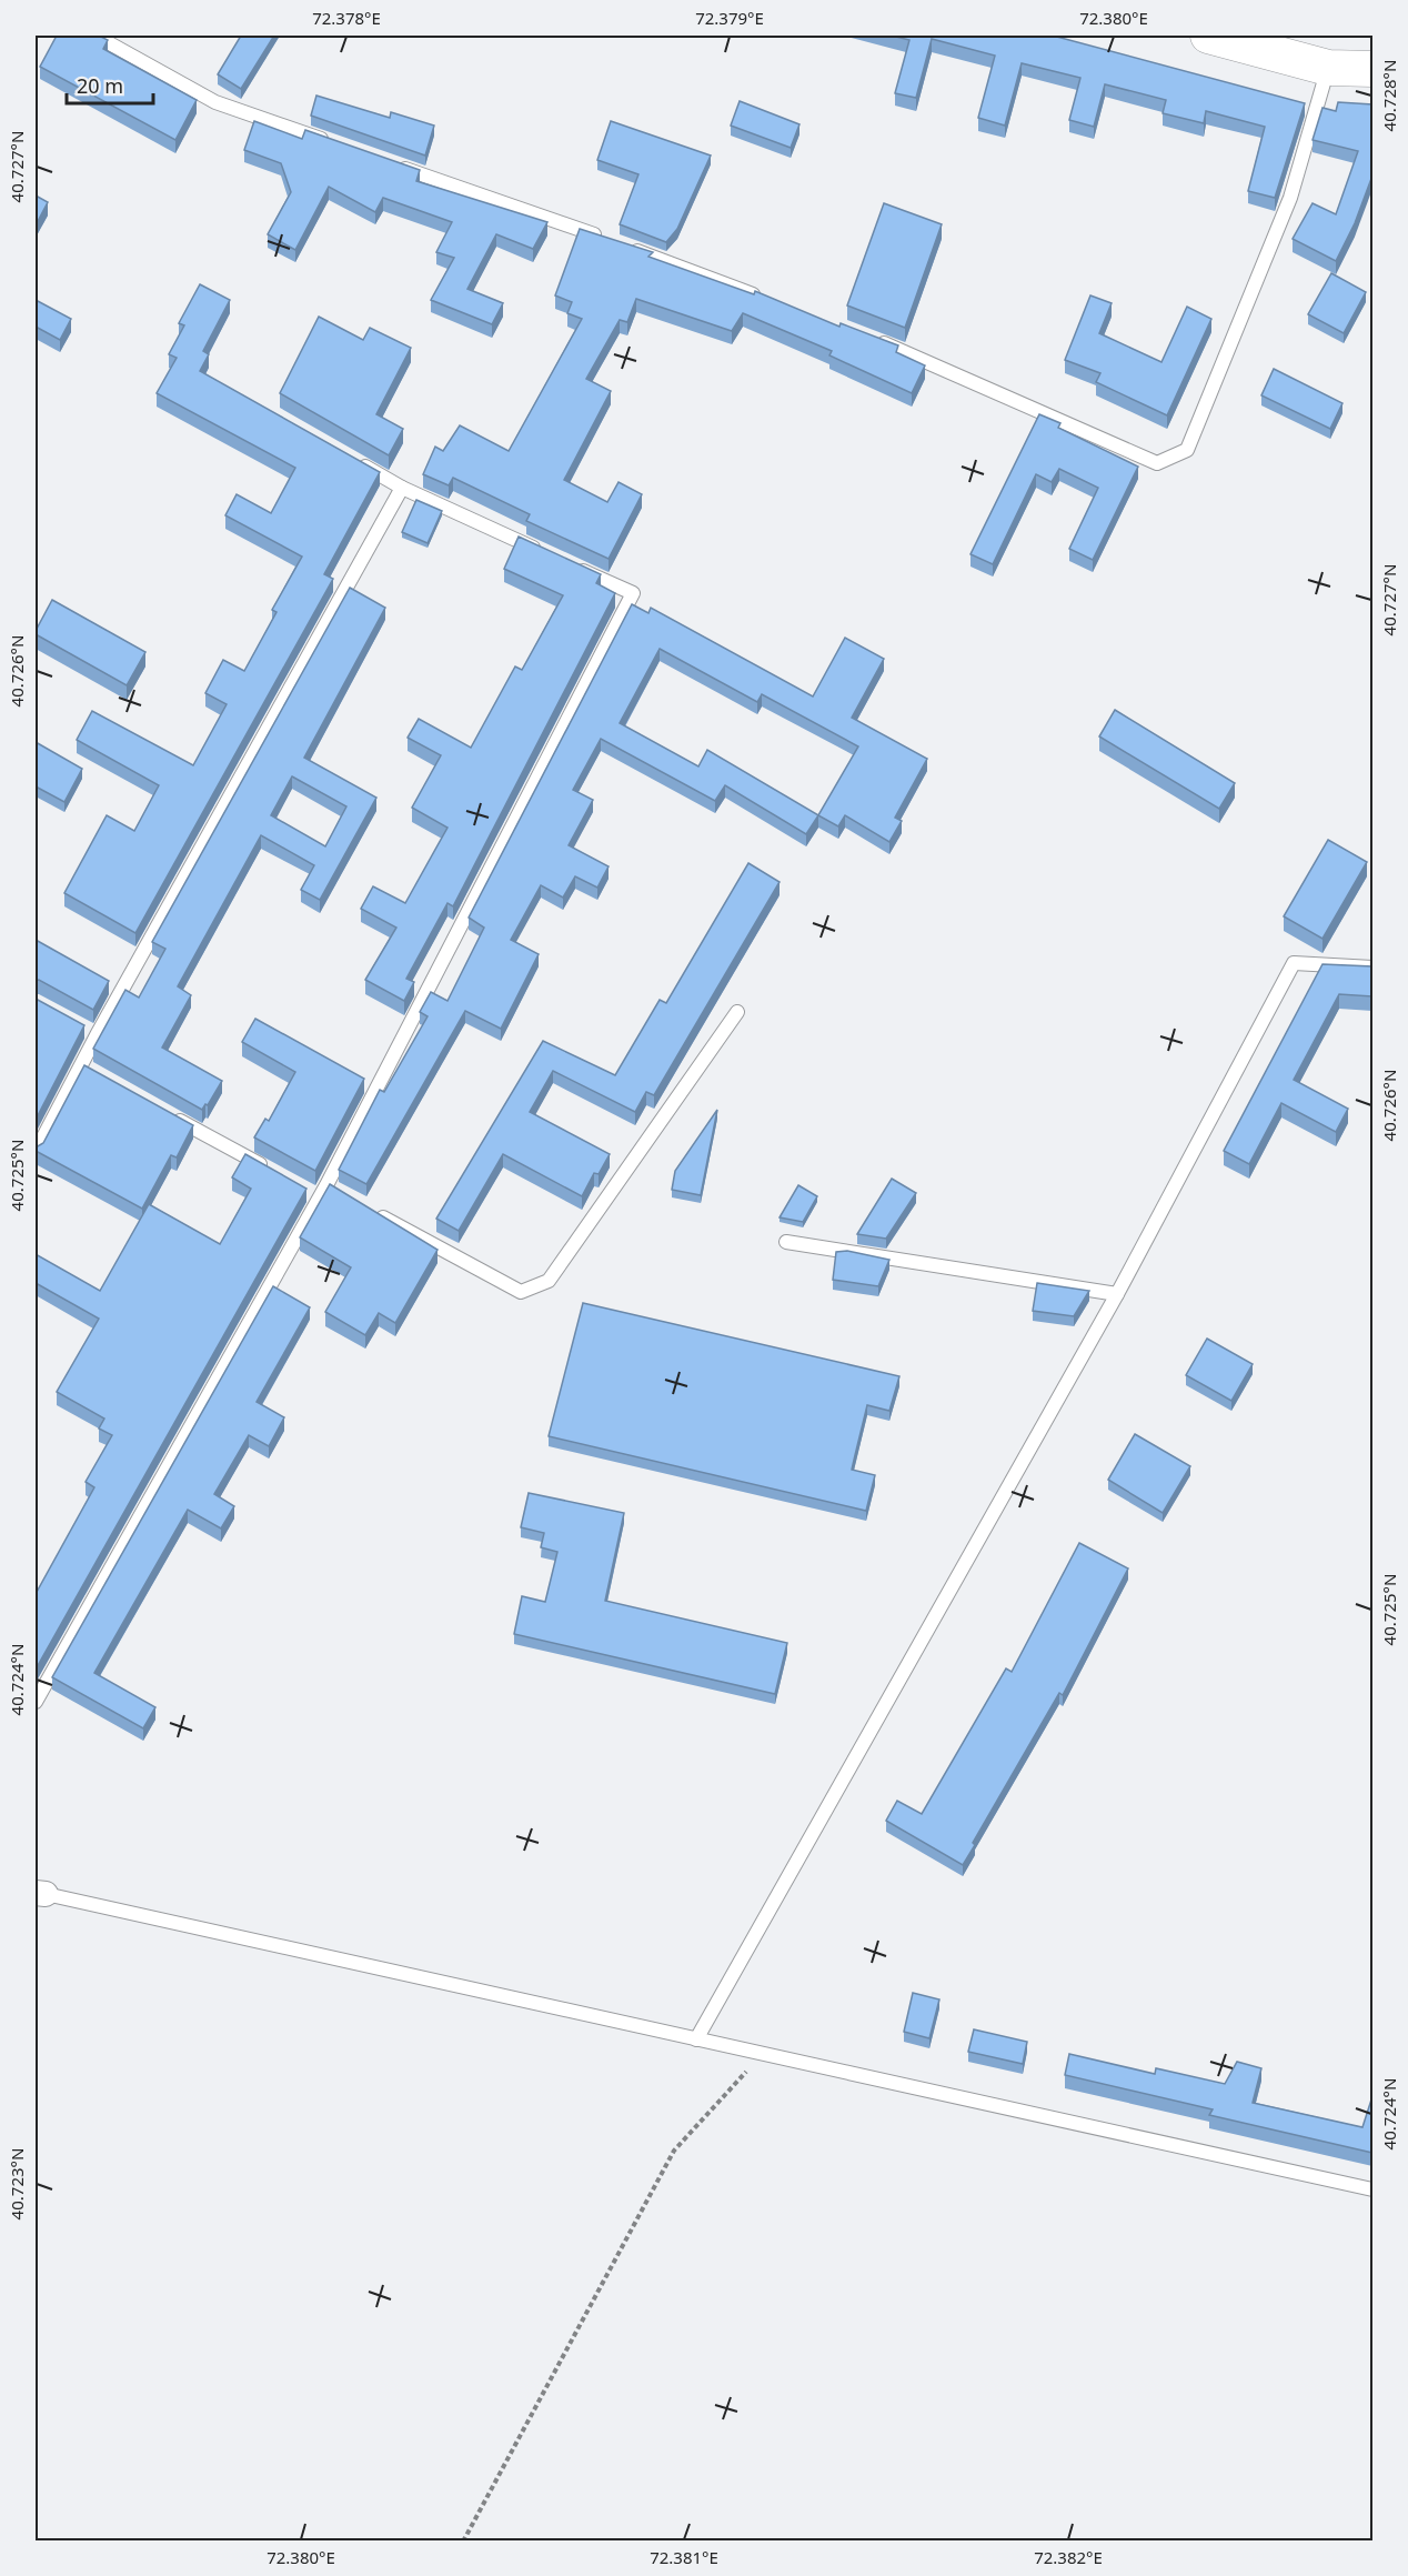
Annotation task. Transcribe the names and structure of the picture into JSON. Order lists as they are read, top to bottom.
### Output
{
  "scale_bar": "20 m",
  "coordinates": [
    "72.378°E",
    "72.379°E",
    "72.380°E",
    "40.728°N",
    "40.727°N",
    "40.726°N",
    "40.725°N",
    "40.724°N",
    "40.723°N",
    "72.381°E",
    "72.382°E"
  ]
}
